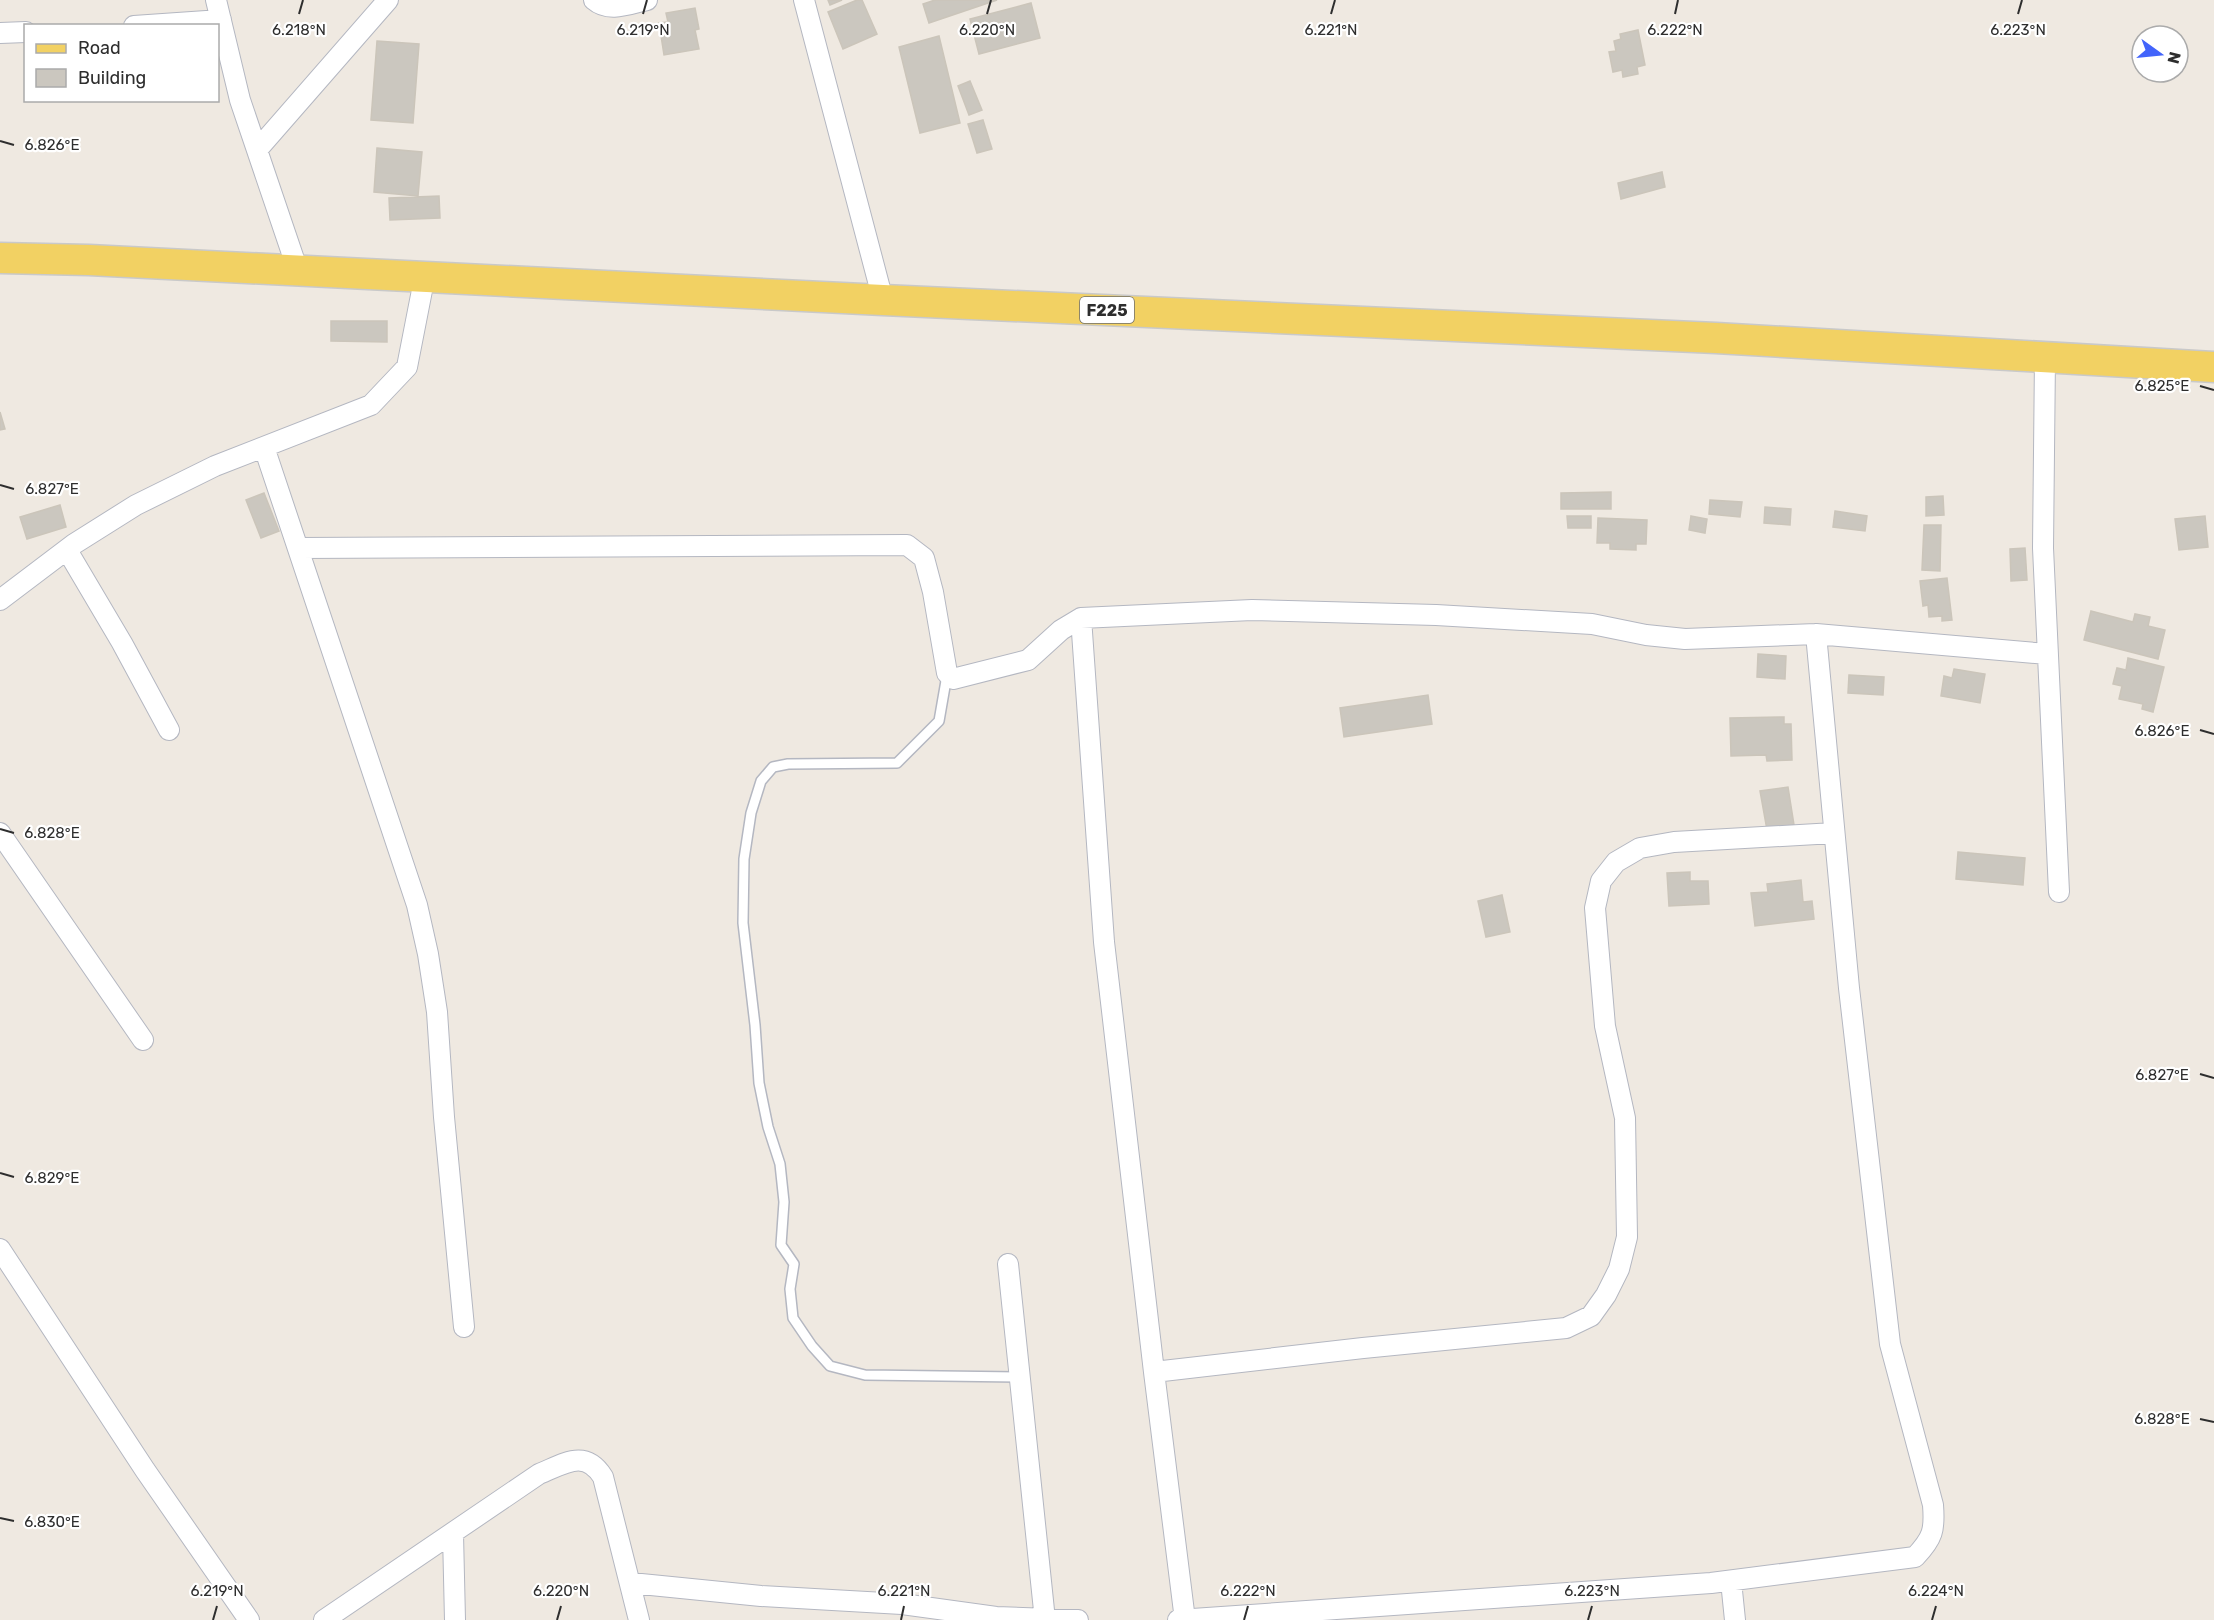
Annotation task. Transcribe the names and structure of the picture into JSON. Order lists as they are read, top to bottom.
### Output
{
  "streets": {
    "main road": ["F225"]
  },
  "legend": ["Road", "Building"],
  "north": "right",
  "coordinates": [
    "6.218°N",
    "6.219°N",
    "6.220°N",
    "6.221°N",
    "6.222°N",
    "6.223°N",
    "6.826°E",
    "6.825°E",
    "6.827°E",
    "6.828°E",
    "6.829°E",
    "6.830°E",
    "6.224°N"
  ]
}
